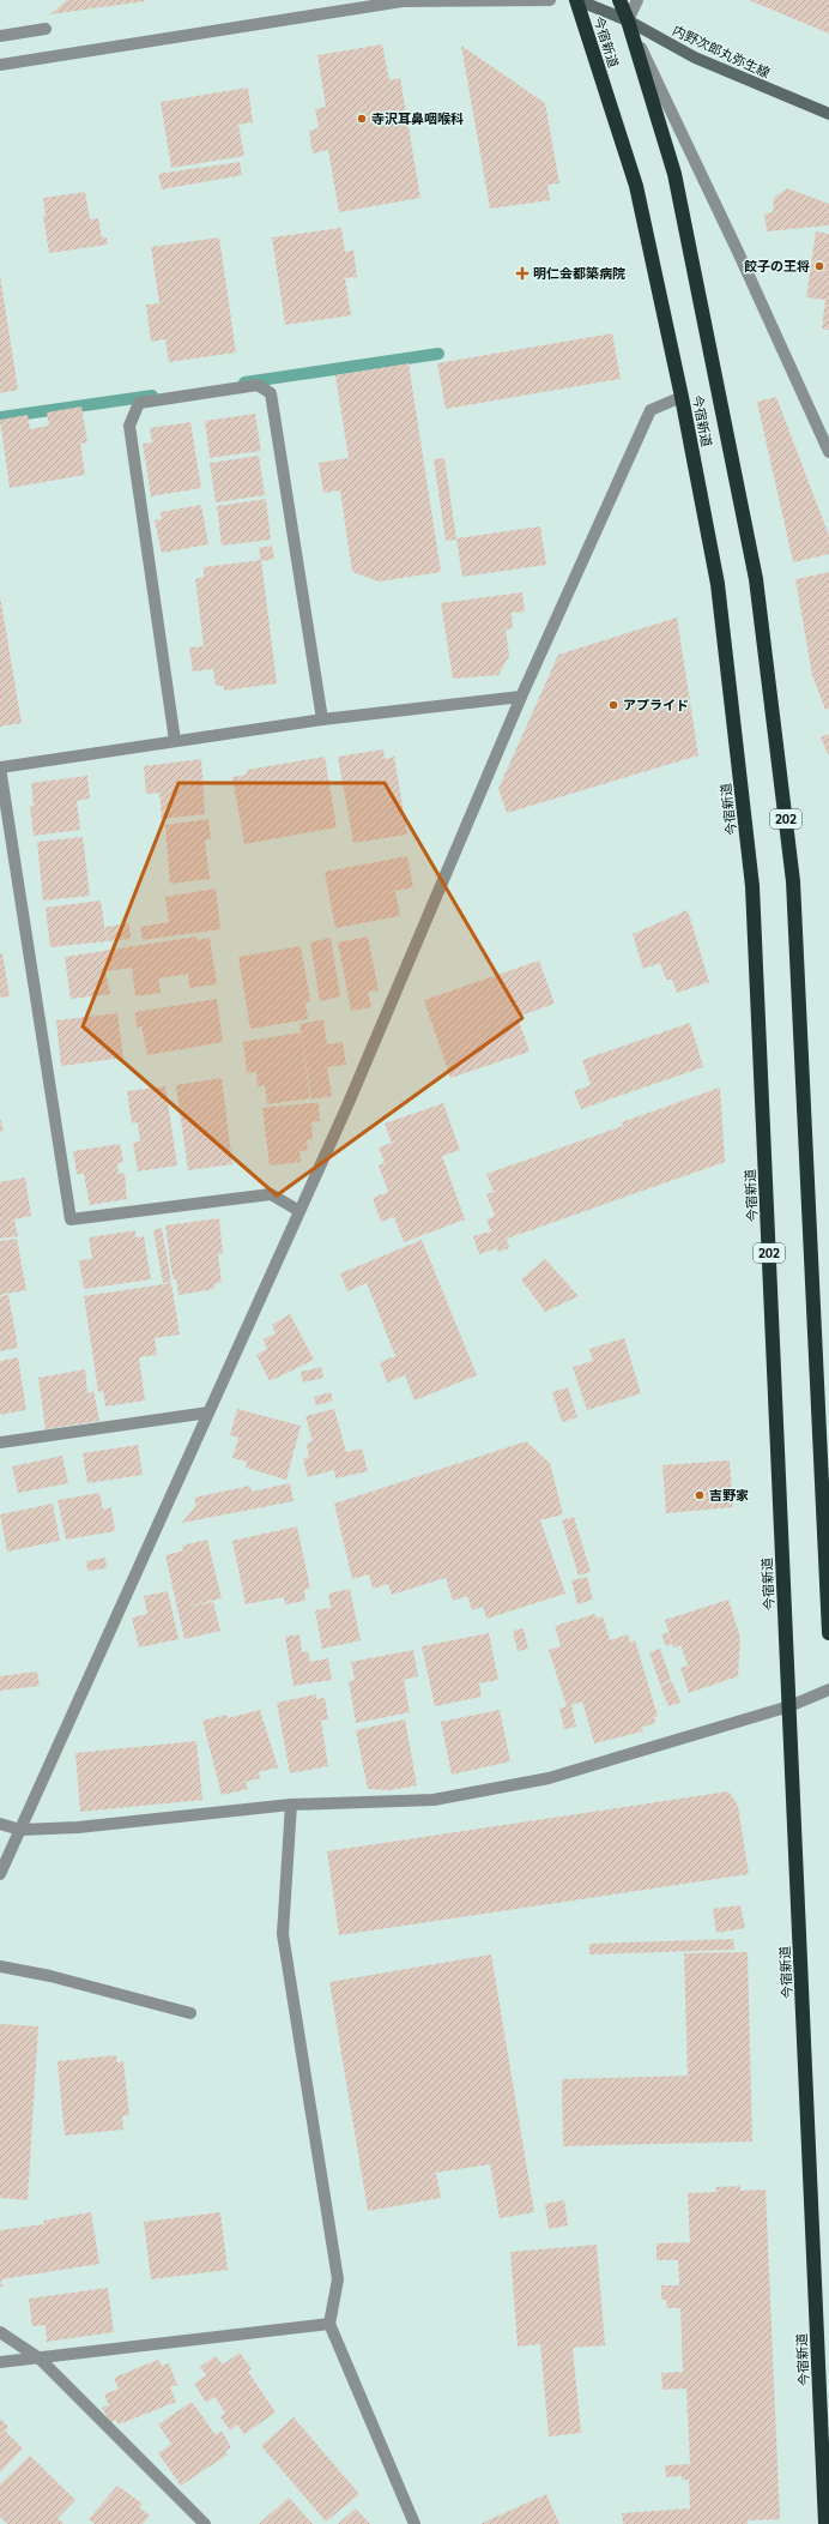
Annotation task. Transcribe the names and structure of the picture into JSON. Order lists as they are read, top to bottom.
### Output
{
  "streets": {
    "highway": ["今宿新道", "202"],
    "main road": ["内野次郎丸弥生線"]
  },
  "crossings": [
    ["今宿新道", "内野次郎丸弥生線"]
  ],
  "places": {
    "other": [
      "寺沢耳鼻咽喉科",
      "餃子の王将",
      "アプライド",
      "吉野家"
    ],
    "health": ["明仁会都築病院"]
  }
}
